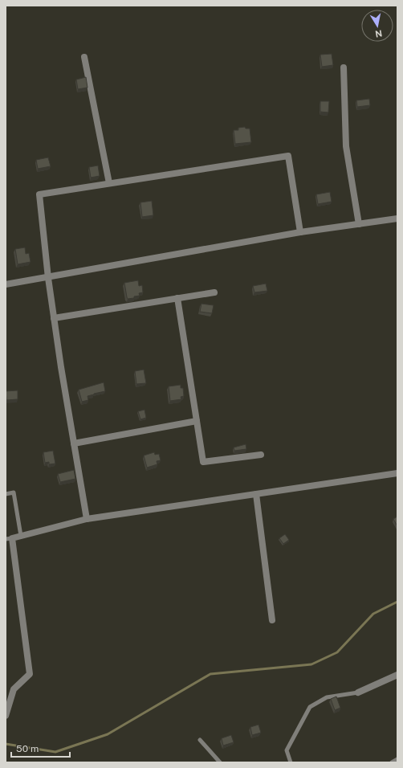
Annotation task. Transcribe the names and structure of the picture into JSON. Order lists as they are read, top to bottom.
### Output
{
  "scale_bar": "50 m",
  "north": "bottom"
}
